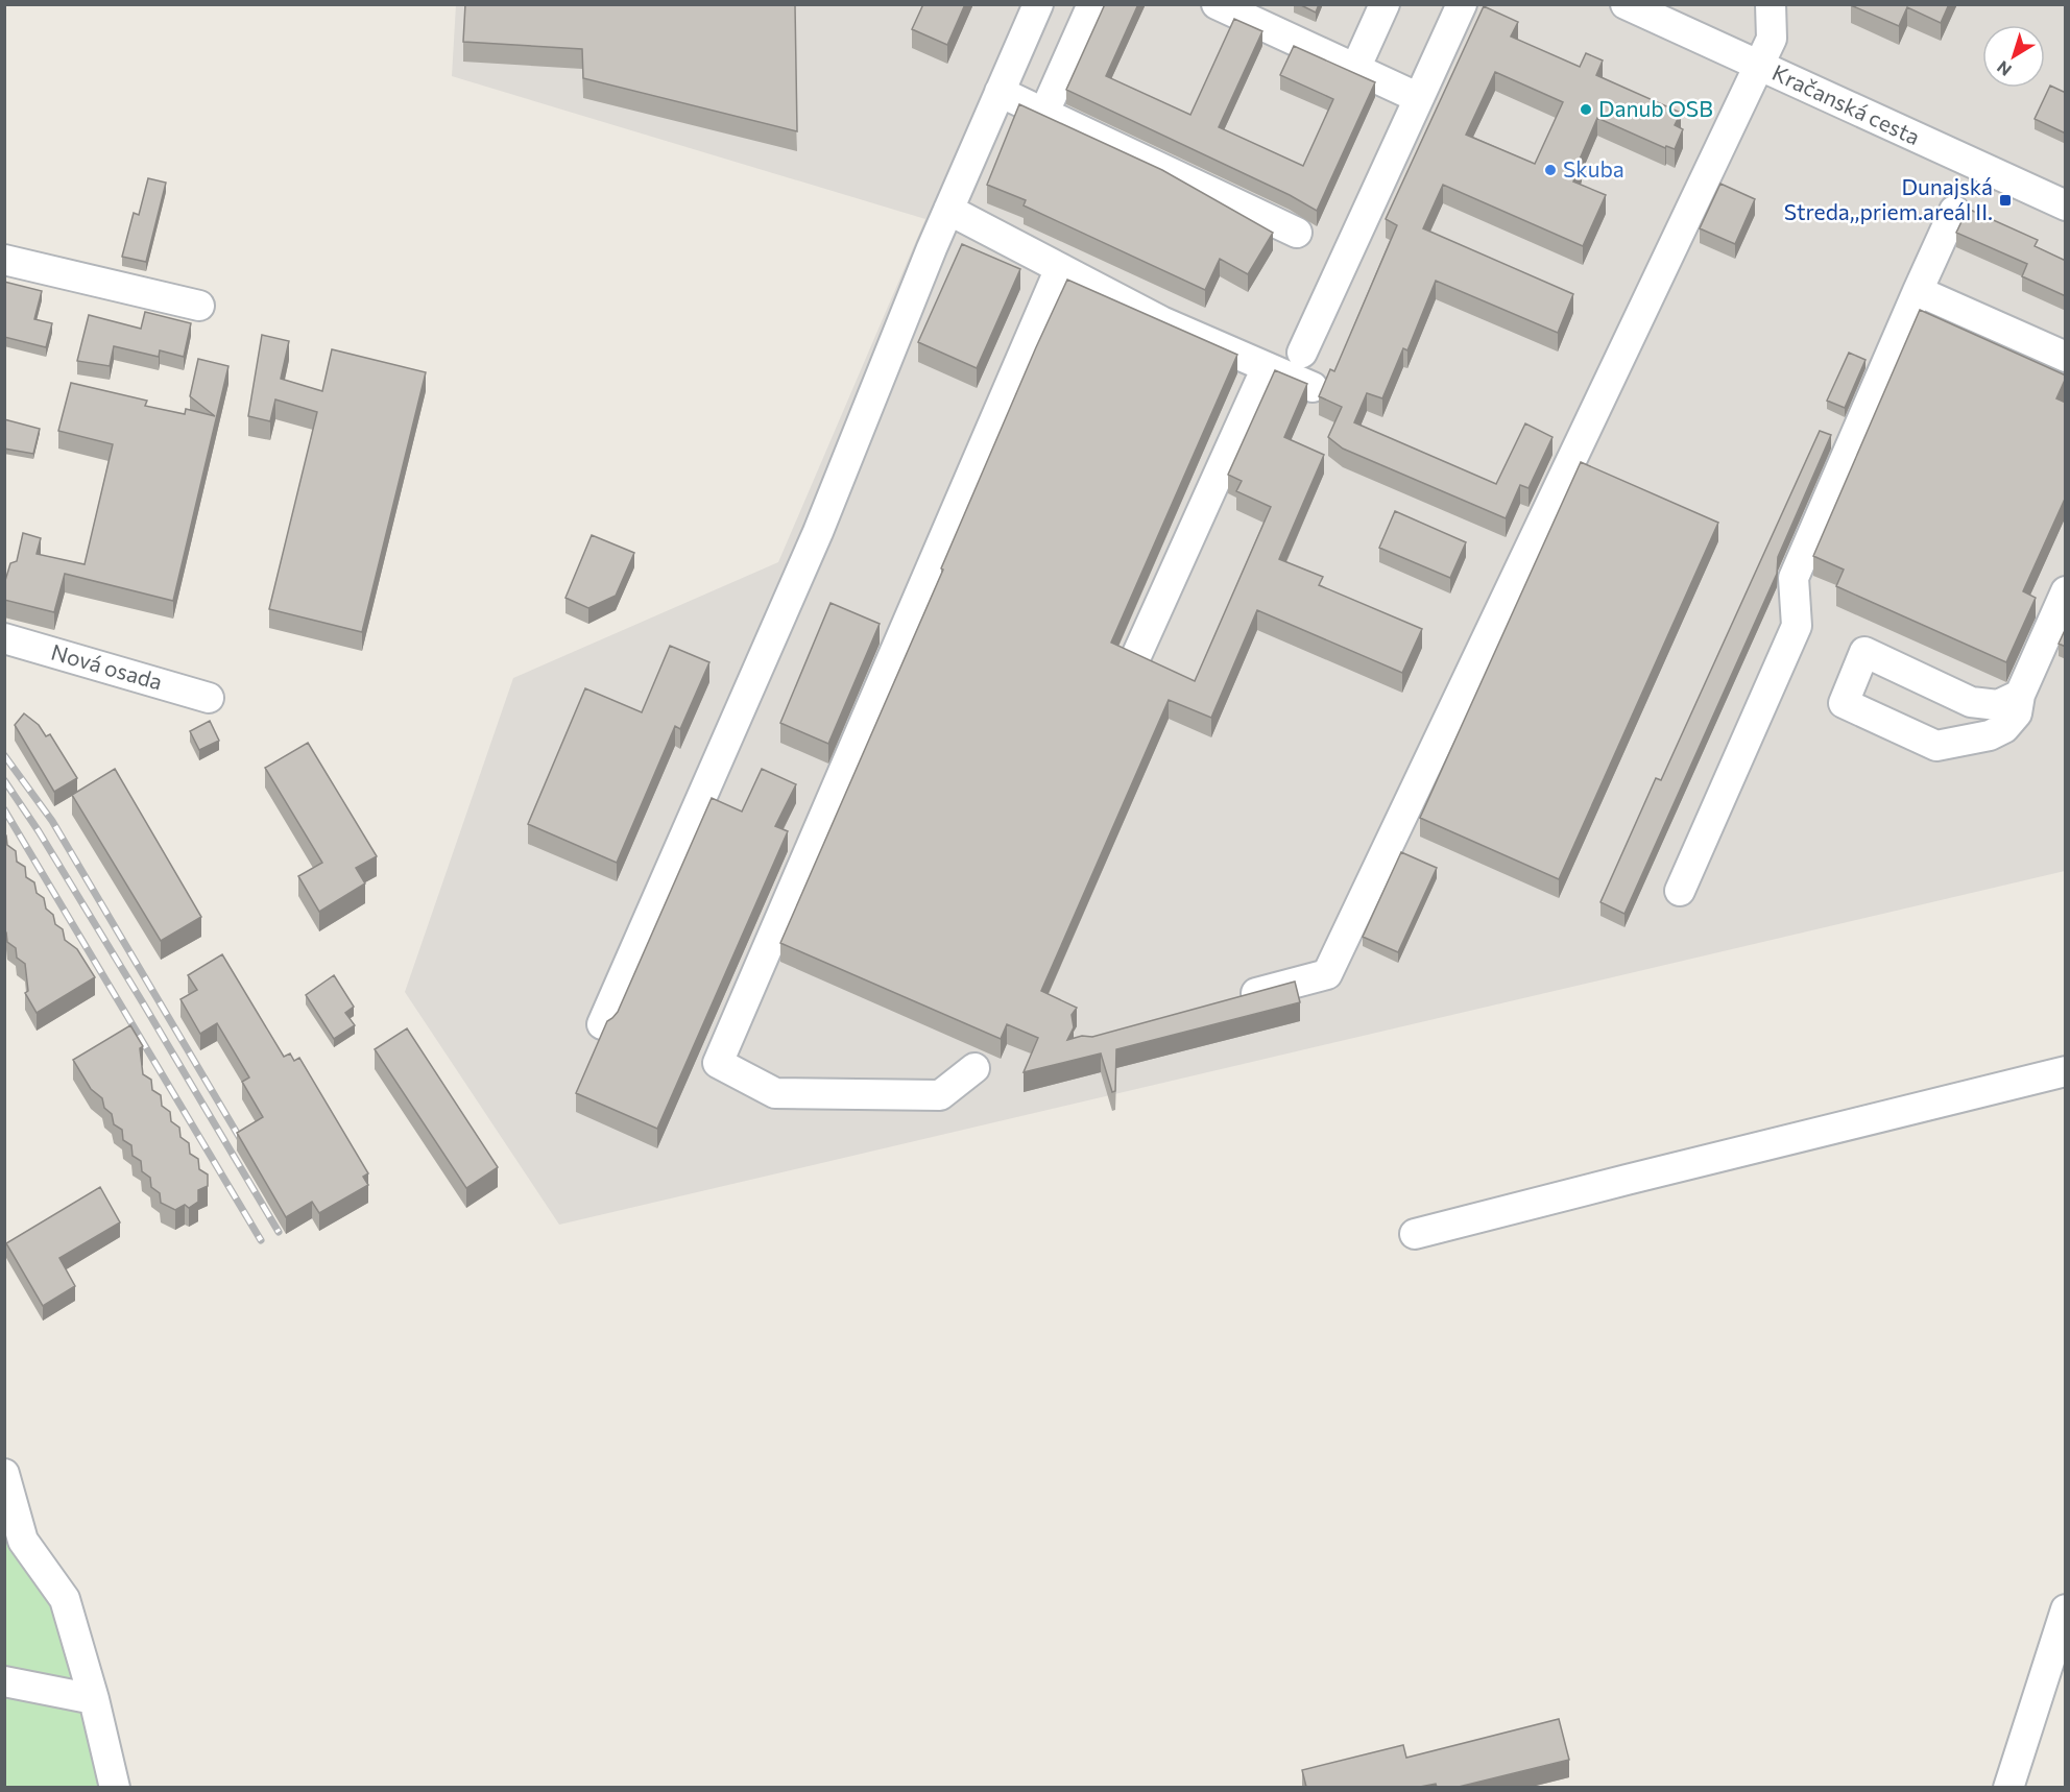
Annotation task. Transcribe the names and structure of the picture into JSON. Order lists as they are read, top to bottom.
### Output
{
  "streets": {
    "street": ["Kračanská cesta", "Nová osada"]
  },
  "places": {
    "other": ["Danub OSB", "Skuba"],
    "transit": ["Dunajská Streda,,priem.areál II."]
  },
  "north": "bottom left"
}
